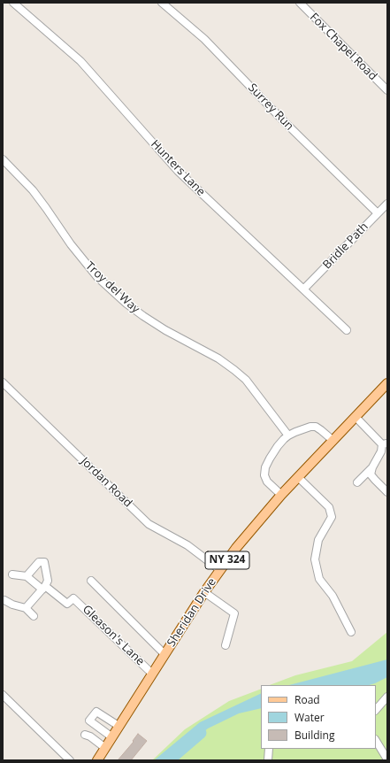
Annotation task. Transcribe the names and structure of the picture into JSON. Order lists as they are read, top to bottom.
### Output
{
  "streets": {
    "main road": ["NY 324", "Sheridan Drive"],
    "street": [
      "Fox Chapel Road",
      "Surrey Run",
      "Hunters Lane",
      "Bridle Path",
      "Troy del Way",
      "Jordan Road",
      "Gleason's Lane"
    ]
  },
  "crossings": [
    ["Surrey Run", "Bridle Path"],
    ["Hunters Lane", "Bridle Path"],
    ["Jordan Road", "Sheridan Drive"],
    ["Sheridan Drive", "Gleason's Lane"]
  ],
  "legend": ["Road", "Water", "Building"]
}
